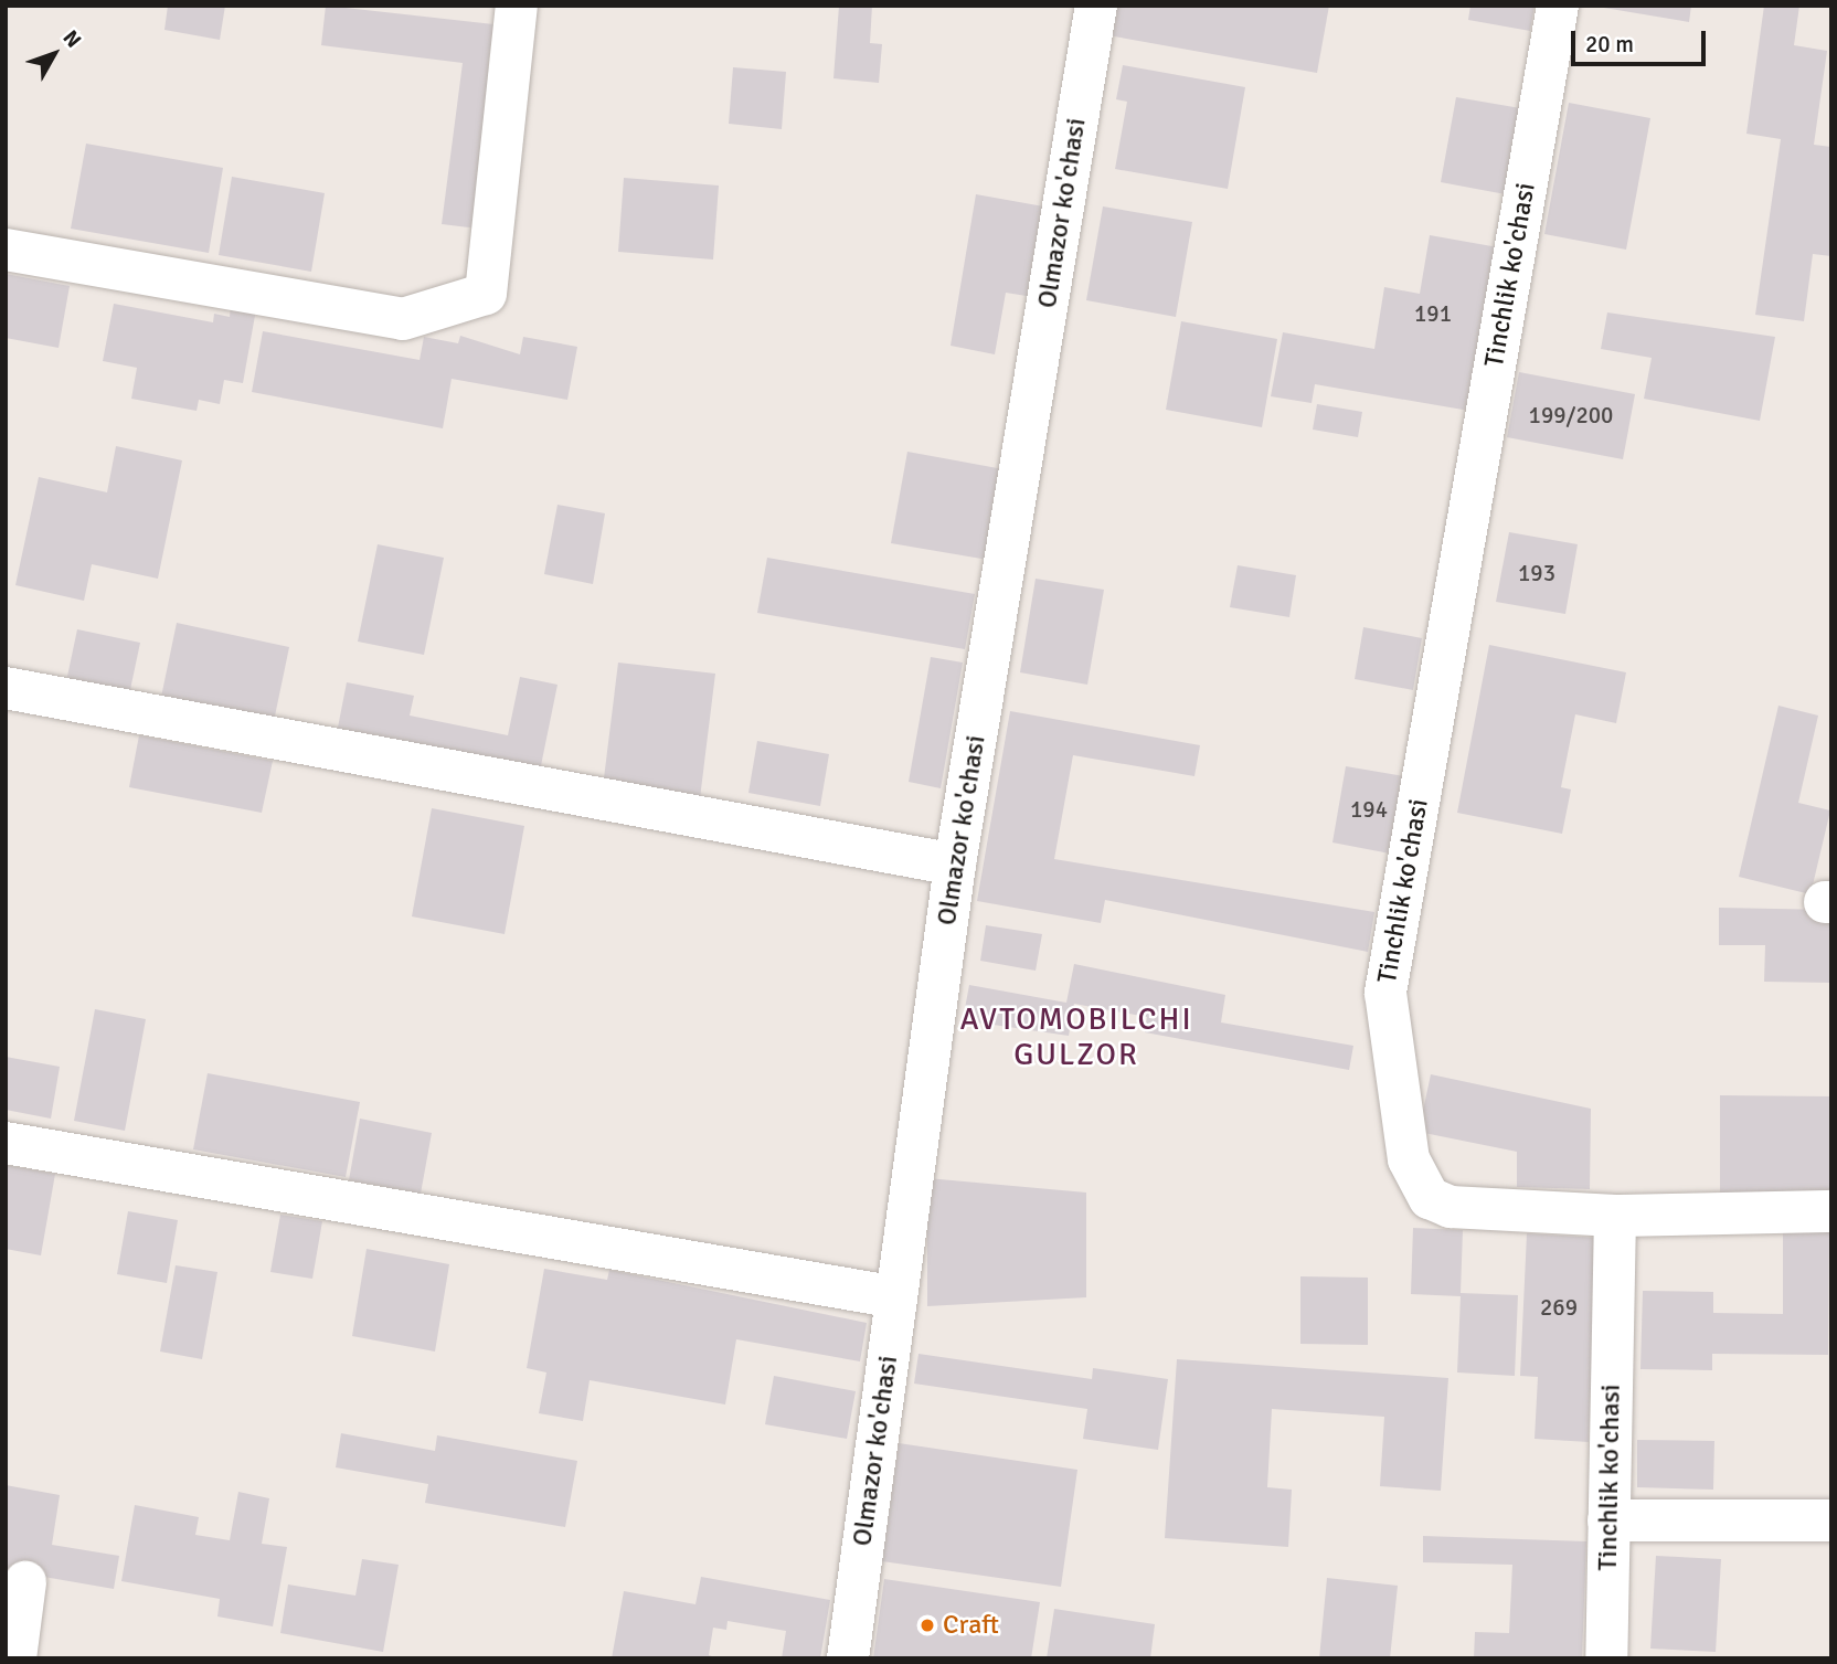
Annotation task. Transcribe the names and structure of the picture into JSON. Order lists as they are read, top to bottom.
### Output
{
  "streets": {
    "street": ["Olmazor ko'chasi", "Tinchlik ko'chasi"]
  },
  "districts": ["AVTOMOBILCHI GULZOR"],
  "places": ["Craft"],
  "house_numbers": [
    "191",
    "199/200",
    "193",
    "194",
    "269"
  ],
  "scale_bar": "20 m",
  "north": "top right"
}
